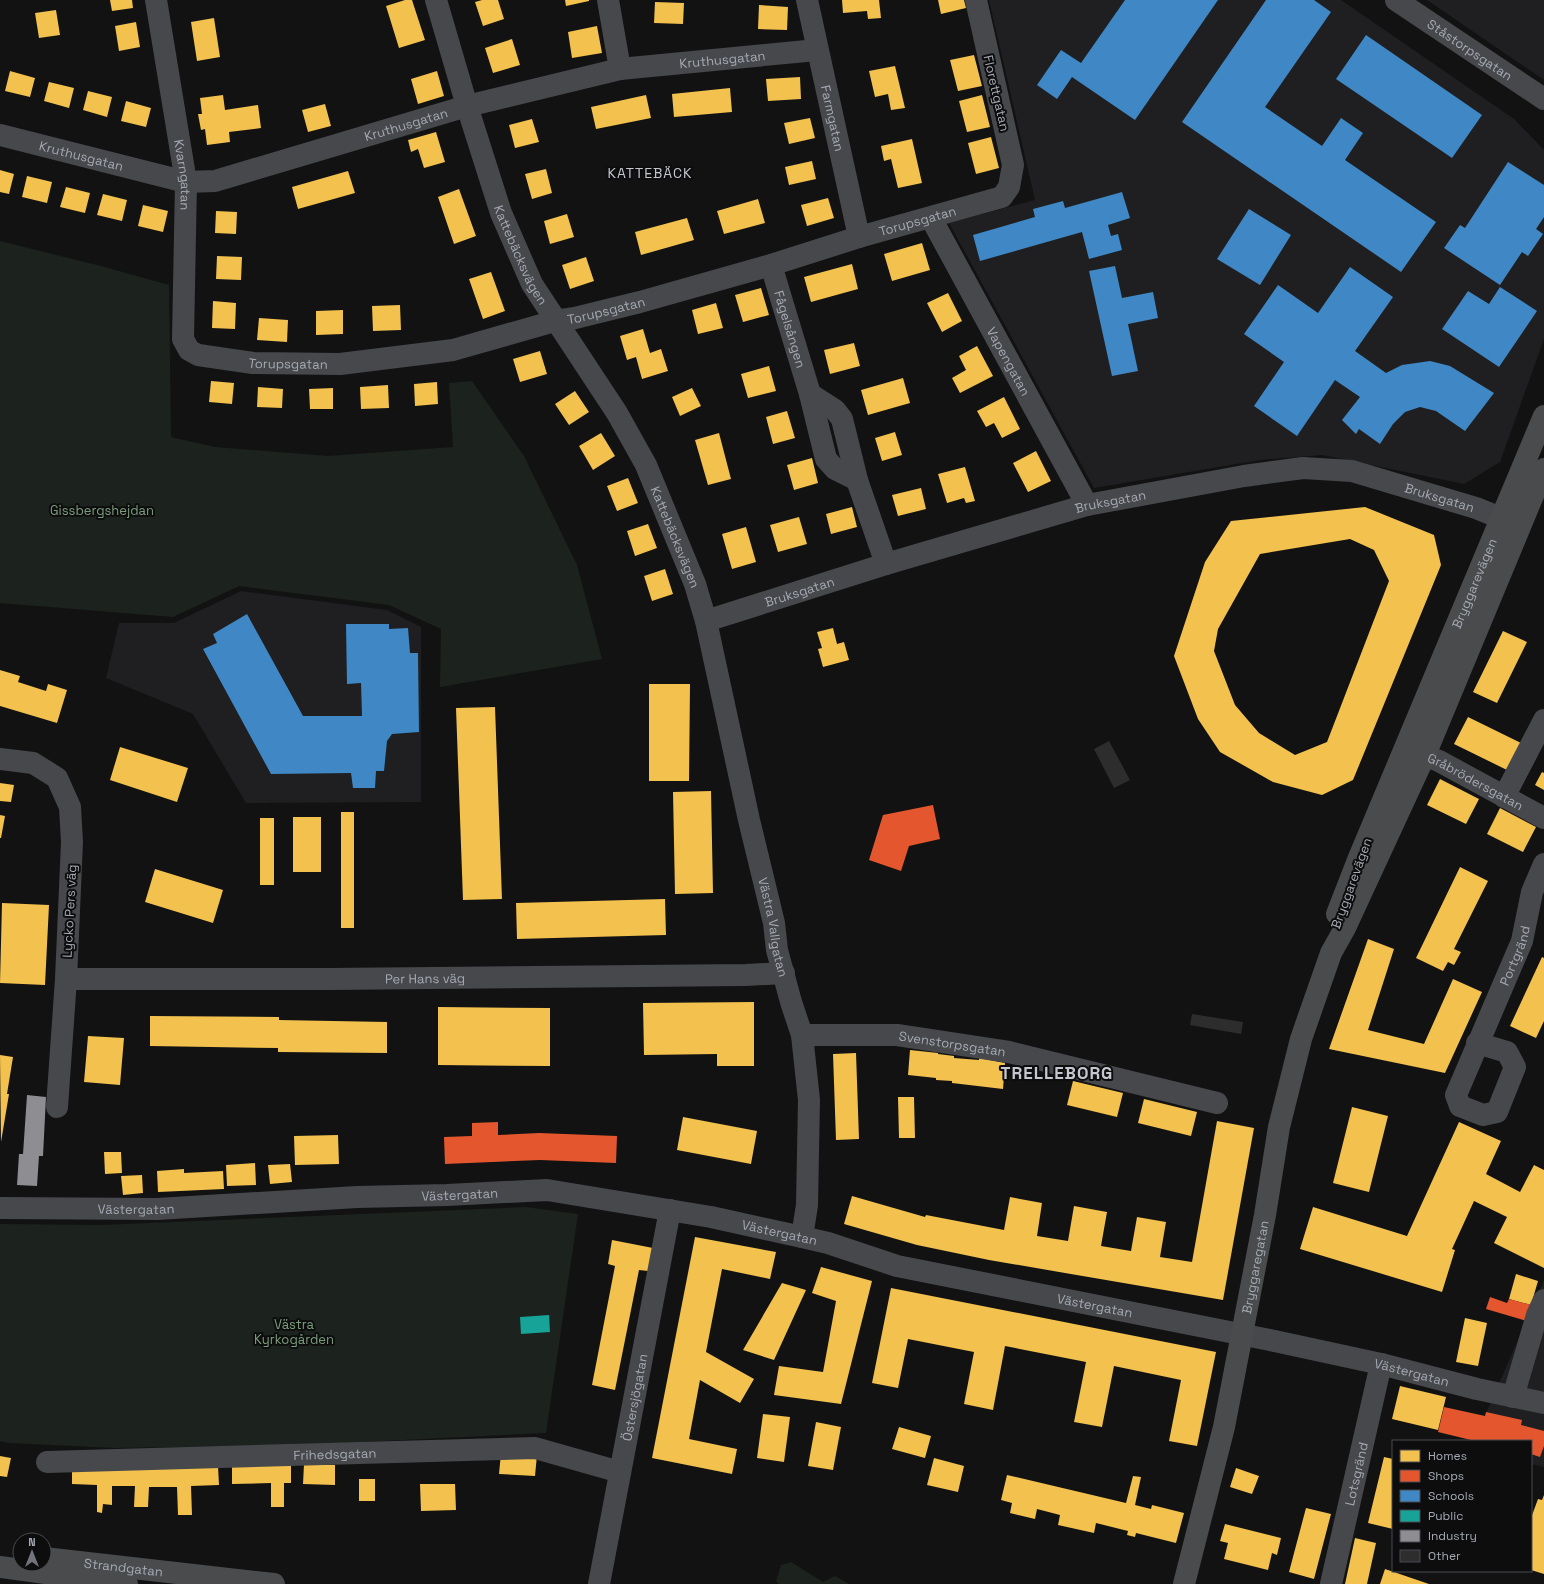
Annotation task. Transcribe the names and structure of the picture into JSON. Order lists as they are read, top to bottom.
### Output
{
  "streets": {
    "main road": ["Bryggarevägen", "Bryggaregatan", "Strandgatan"],
    "street": [
      "Ståstorpsgatan",
      "Kruthusgatan",
      "Florettgatan",
      "Farmgatan",
      "Kvarngatan",
      "Torupsgatan",
      "Kattebäcksvägen",
      "Fågelsången",
      "Vapengatan",
      "Bruksgatan",
      "Gråbrödersgatan",
      "Lycko Pers väg",
      "Västra Vallgatan",
      "Portgränd",
      "Per Hans väg",
      "Svenstorpsgatan",
      "Västergatan",
      "Östersjögatan",
      "Frihedsgatan",
      "Lotsgränd"
    ]
  },
  "crossings": [
    ["Kruthusgatan", "Farmgatan"],
    ["Kruthusgatan", "Kvarngatan"],
    ["Kruthusgatan", "Kattebäcksvägen"],
    ["Florettgatan", "Torupsgatan"],
    ["Farmgatan", "Torupsgatan"],
    ["Kvarngatan", "Torupsgatan"],
    ["Torupsgatan", "Kattebäcksvägen"],
    ["Torupsgatan", "Fågelsången"],
    ["Torupsgatan", "Vapengatan"],
    ["Kattebäcksvägen", "Bruksgatan"],
    ["Kattebäcksvägen", "Västra Vallgatan"],
    ["Fågelsången", "Bruksgatan"],
    ["Vapengatan", "Bruksgatan"],
    ["Bruksgatan", "Bryggarevägen"],
    ["Bruksgatan", "Västra Vallgatan"],
    ["Bryggarevägen", "Gråbrödersgatan"],
    ["Bryggarevägen", "Bryggaregatan"],
    ["Lycko Pers väg", "Per Hans väg"],
    ["Västra Vallgatan", "Per Hans väg"],
    ["Västra Vallgatan", "Svenstorpsgatan"],
    ["Västra Vallgatan", "Västergatan"],
    ["Västergatan", "Bryggaregatan"],
    ["Västergatan", "Östersjögatan"],
    ["Västergatan", "Lotsgränd"],
    ["Östersjögatan", "Frihedsgatan"]
  ],
  "districts": ["KATTEBÄCK", "TRELLEBORG"],
  "parks": ["Gissbergshejdan", "Västra Kyrkogården"],
  "legend": [
    "Homes",
    "Shops",
    "Schools",
    "Public",
    "Industry",
    "Other"
  ],
  "north": "top"
}
